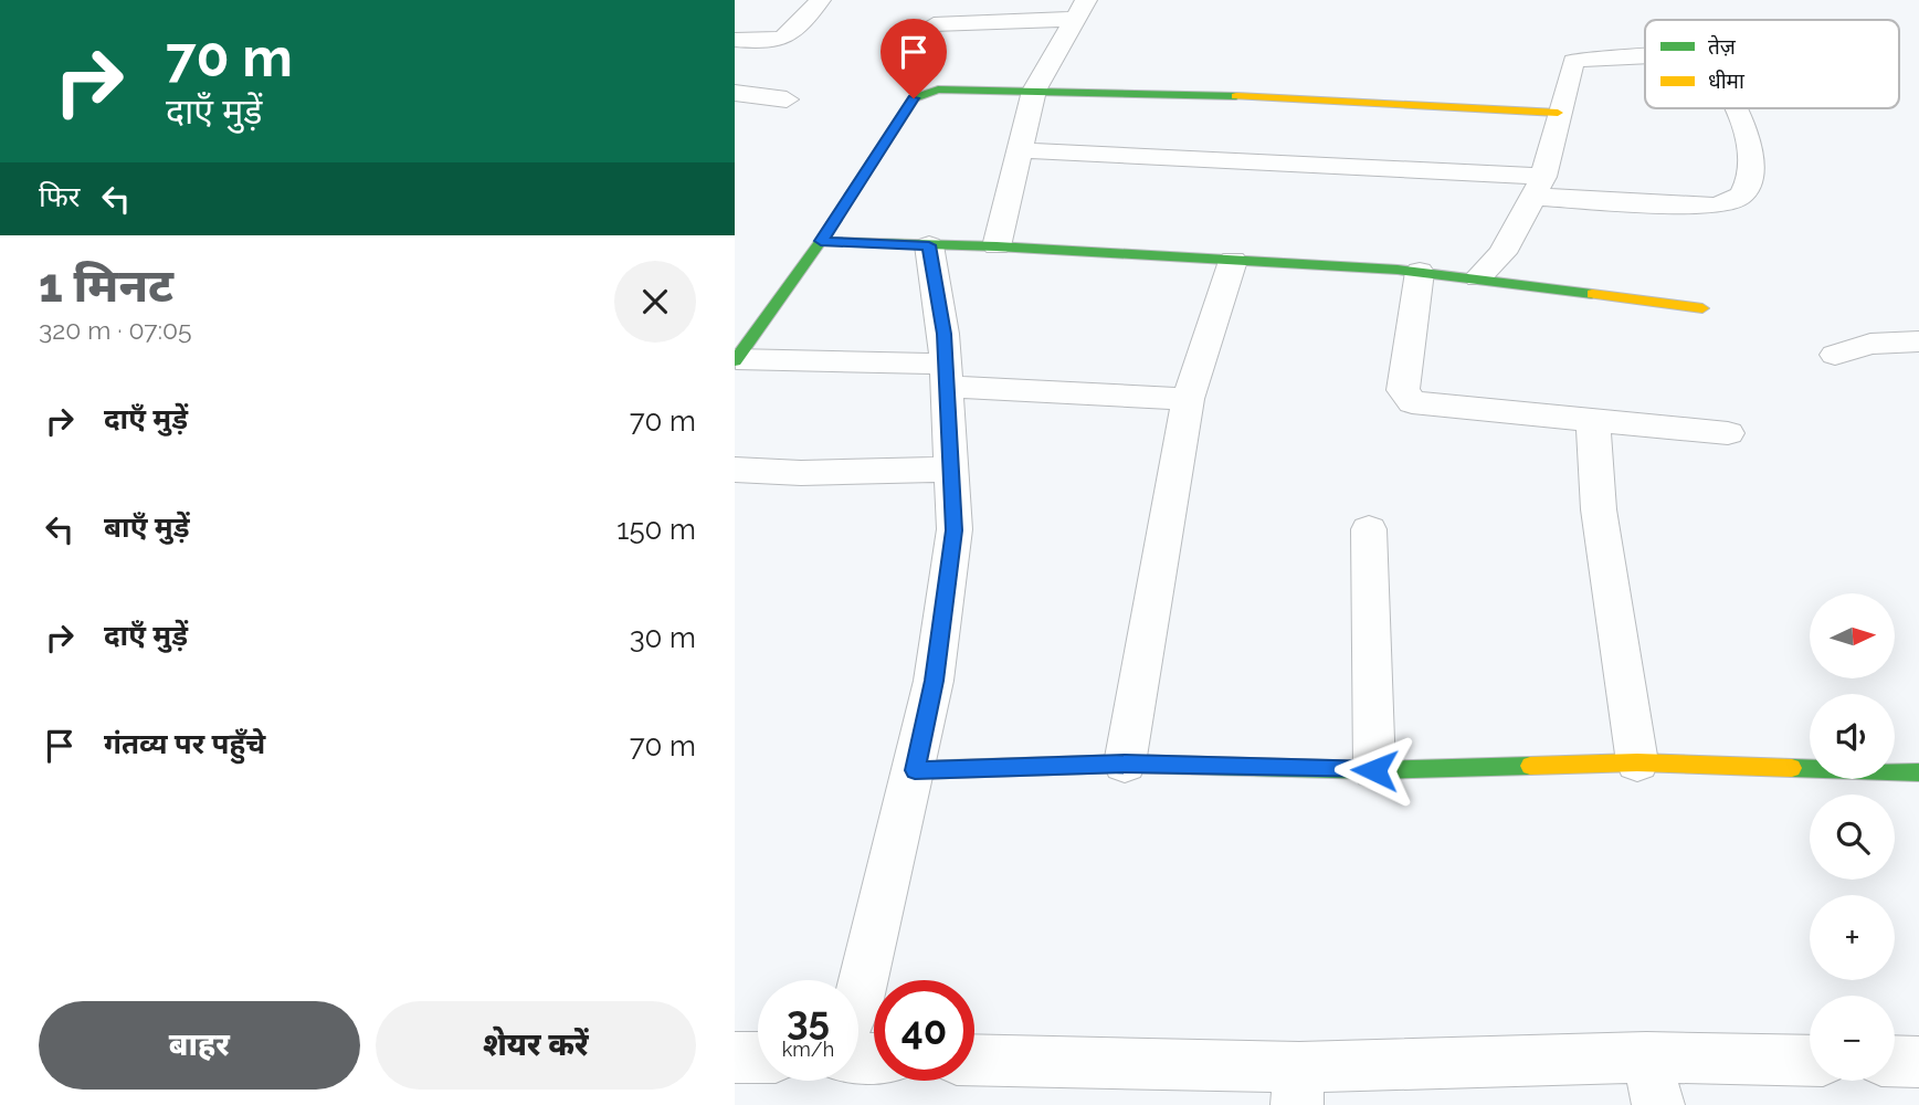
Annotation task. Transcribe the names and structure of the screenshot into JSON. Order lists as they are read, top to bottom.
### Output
{
  "legend": ["तेज़", "धीमा"],
  "north": "right",
  "page": {
    "turn": ["70 m", "दाएँ मुड़ें"],
    "then": "फिर",
    "heading": ["1 मिनट", "320 m · 07:05"],
    "list": [
      {
        "name": "दाएँ मुड़ें",
        "value": "70 m"
      },
      {
        "name": "बाएँ मुड़ें",
        "value": "150 m"
      },
      {
        "name": "दाएँ मुड़ें",
        "value": "30 m"
      },
      {
        "name": "गंतव्य पर पहुँचे",
        "value": "70 m"
      }
    ],
    "map_buttons": ["+", "−"],
    "speed": "35 km/h",
    "limit": "40",
    "buttons": ["बाहर", "शेयर करें"]
  }
}
